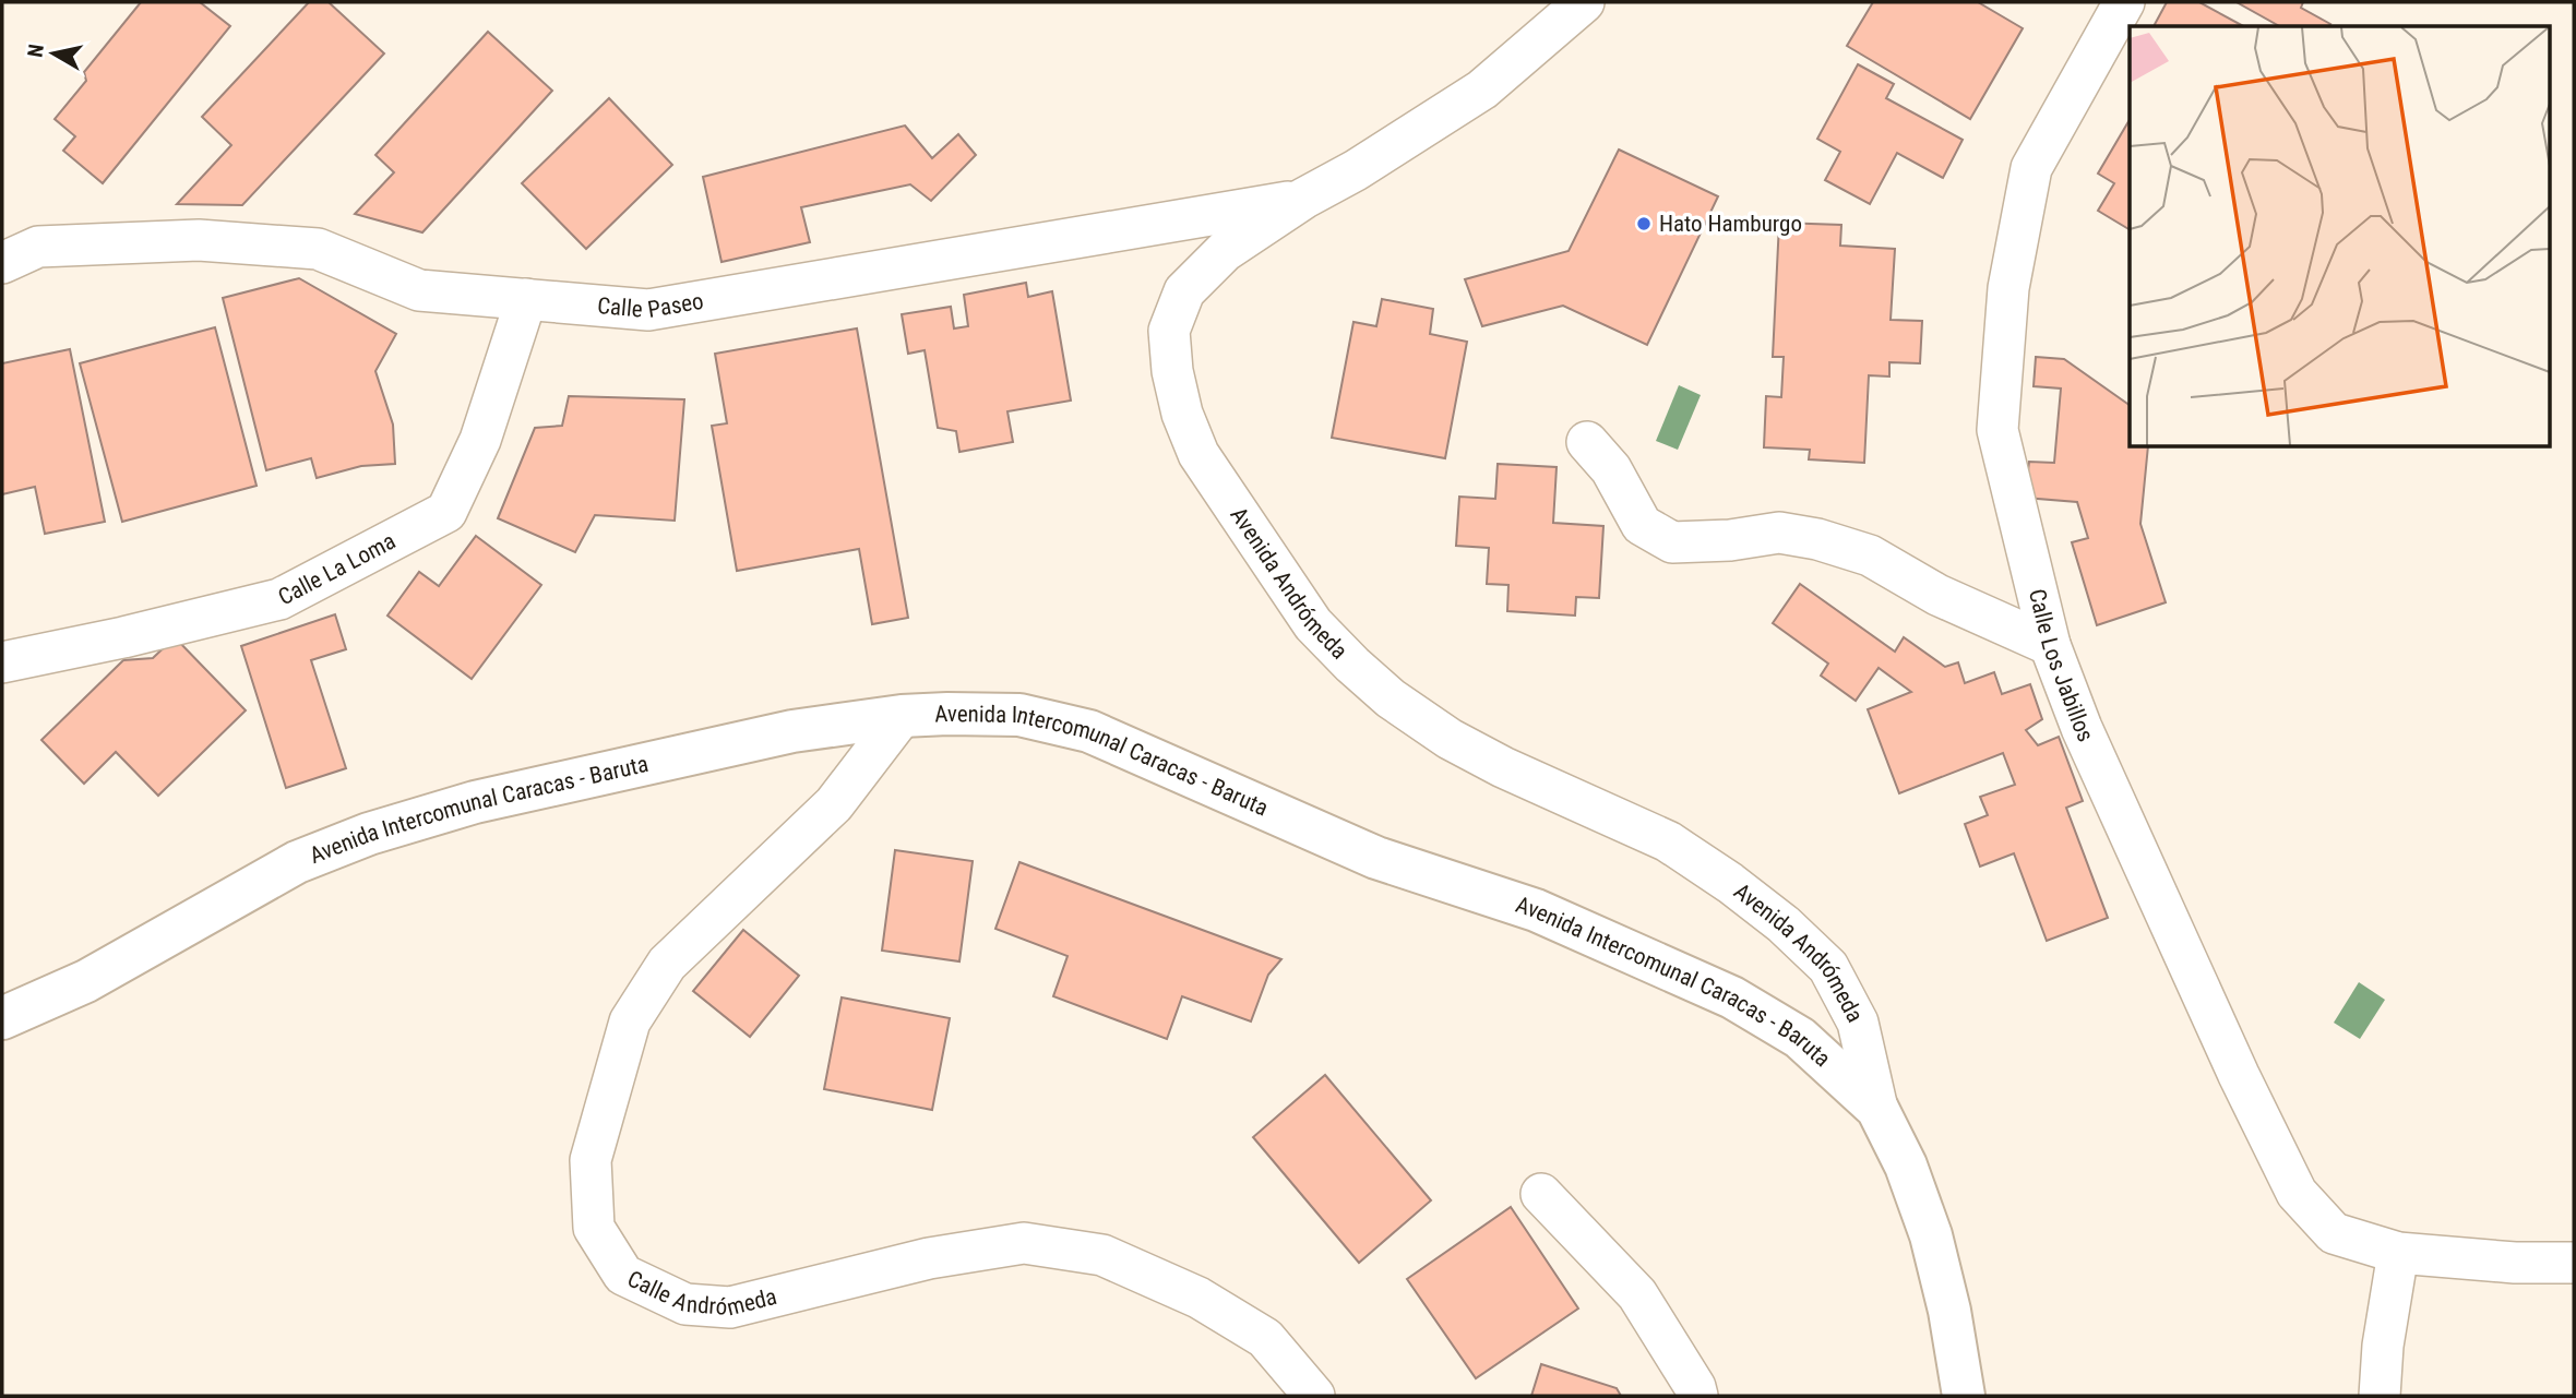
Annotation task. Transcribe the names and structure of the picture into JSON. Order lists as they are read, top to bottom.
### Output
{
  "streets": {
    "street": [
      "Calle Paseo",
      "Calle La Loma",
      "Avenida Andrómeda",
      "Calle Los Jabillos",
      "Avenida Intercomunal Caracas - Baruta",
      "Calle Andrómeda"
    ]
  },
  "crossings": [
    ["Calle Paseo", "Calle La Loma"],
    ["Calle Paseo", "Avenida Andrómeda"],
    ["Avenida Andrómeda", "Avenida Intercomunal Caracas - Baruta"],
    ["Avenida Intercomunal Caracas - Baruta", "Calle Andrómeda"]
  ],
  "places": ["Hato Hamburgo"],
  "north": "left"
}
